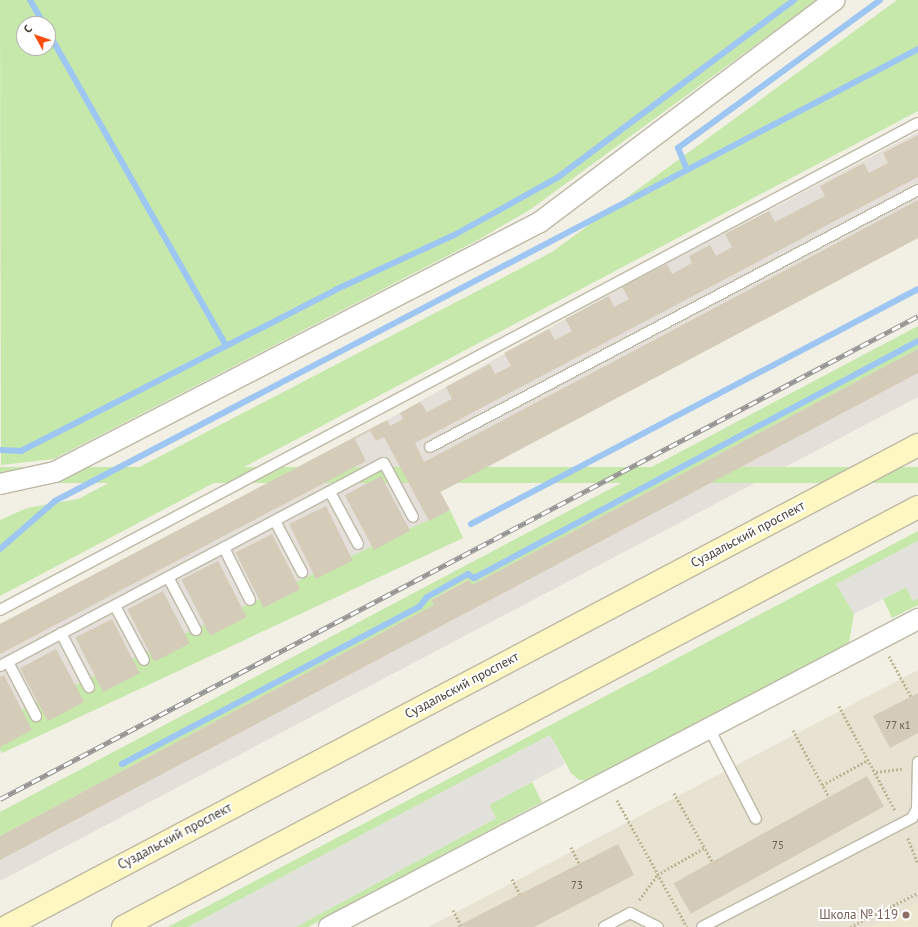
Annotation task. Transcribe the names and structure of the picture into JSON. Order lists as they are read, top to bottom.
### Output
{
  "streets": {
    "main road": ["Суздальский проспект"]
  },
  "places": ["Школа № 119"],
  "house_numbers": ["77 к1", "75", "73"],
  "north": "top left"
}
